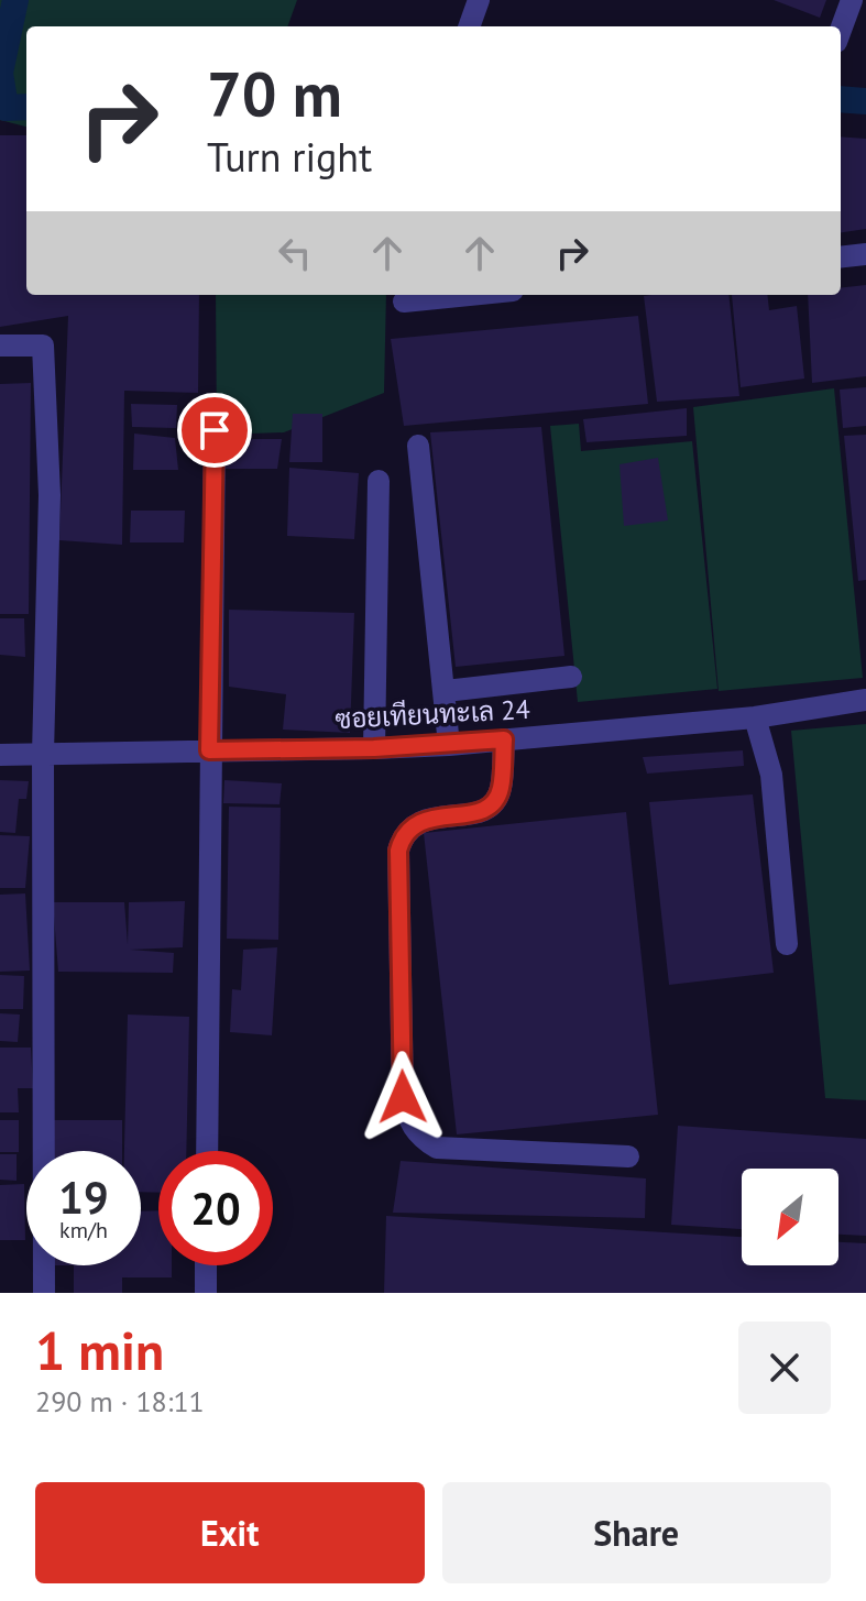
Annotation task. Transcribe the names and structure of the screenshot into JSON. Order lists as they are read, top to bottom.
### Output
{
  "streets": {
    "street": ["ซอยเทียนทะเล 24"]
  },
  "north": "bottom left",
  "page": {
    "turn": ["70 m", "Turn right"],
    "speed": "19 km/h",
    "limit": "20",
    "heading": ["1 min", "290 m · 18:11"],
    "buttons": ["Exit", "Share"]
  }
}
